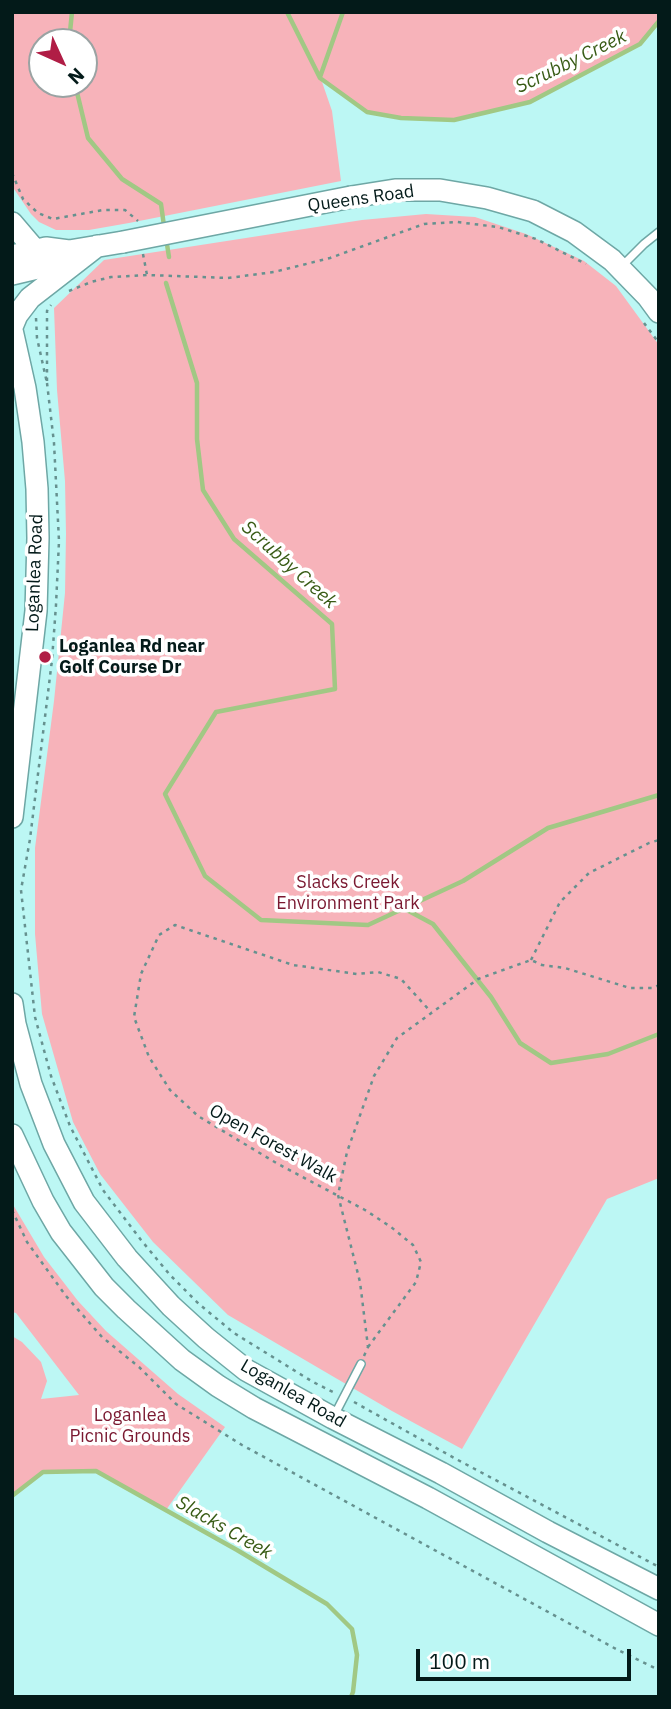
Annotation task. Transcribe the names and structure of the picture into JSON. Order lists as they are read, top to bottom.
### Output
{
  "streets": {
    "main road": ["Queens Road", "Loganlea Road"],
    "path": ["Open Forest Walk"]
  },
  "water": ["Scrubby Creek", "Slacks Creek"],
  "parks": ["Slacks Creek Environment Park", "Loganlea Picnic Grounds"],
  "places": ["Loganlea Rd near Golf Course Dr"],
  "scale_bar": "100 m",
  "north": "bottom right"
}
